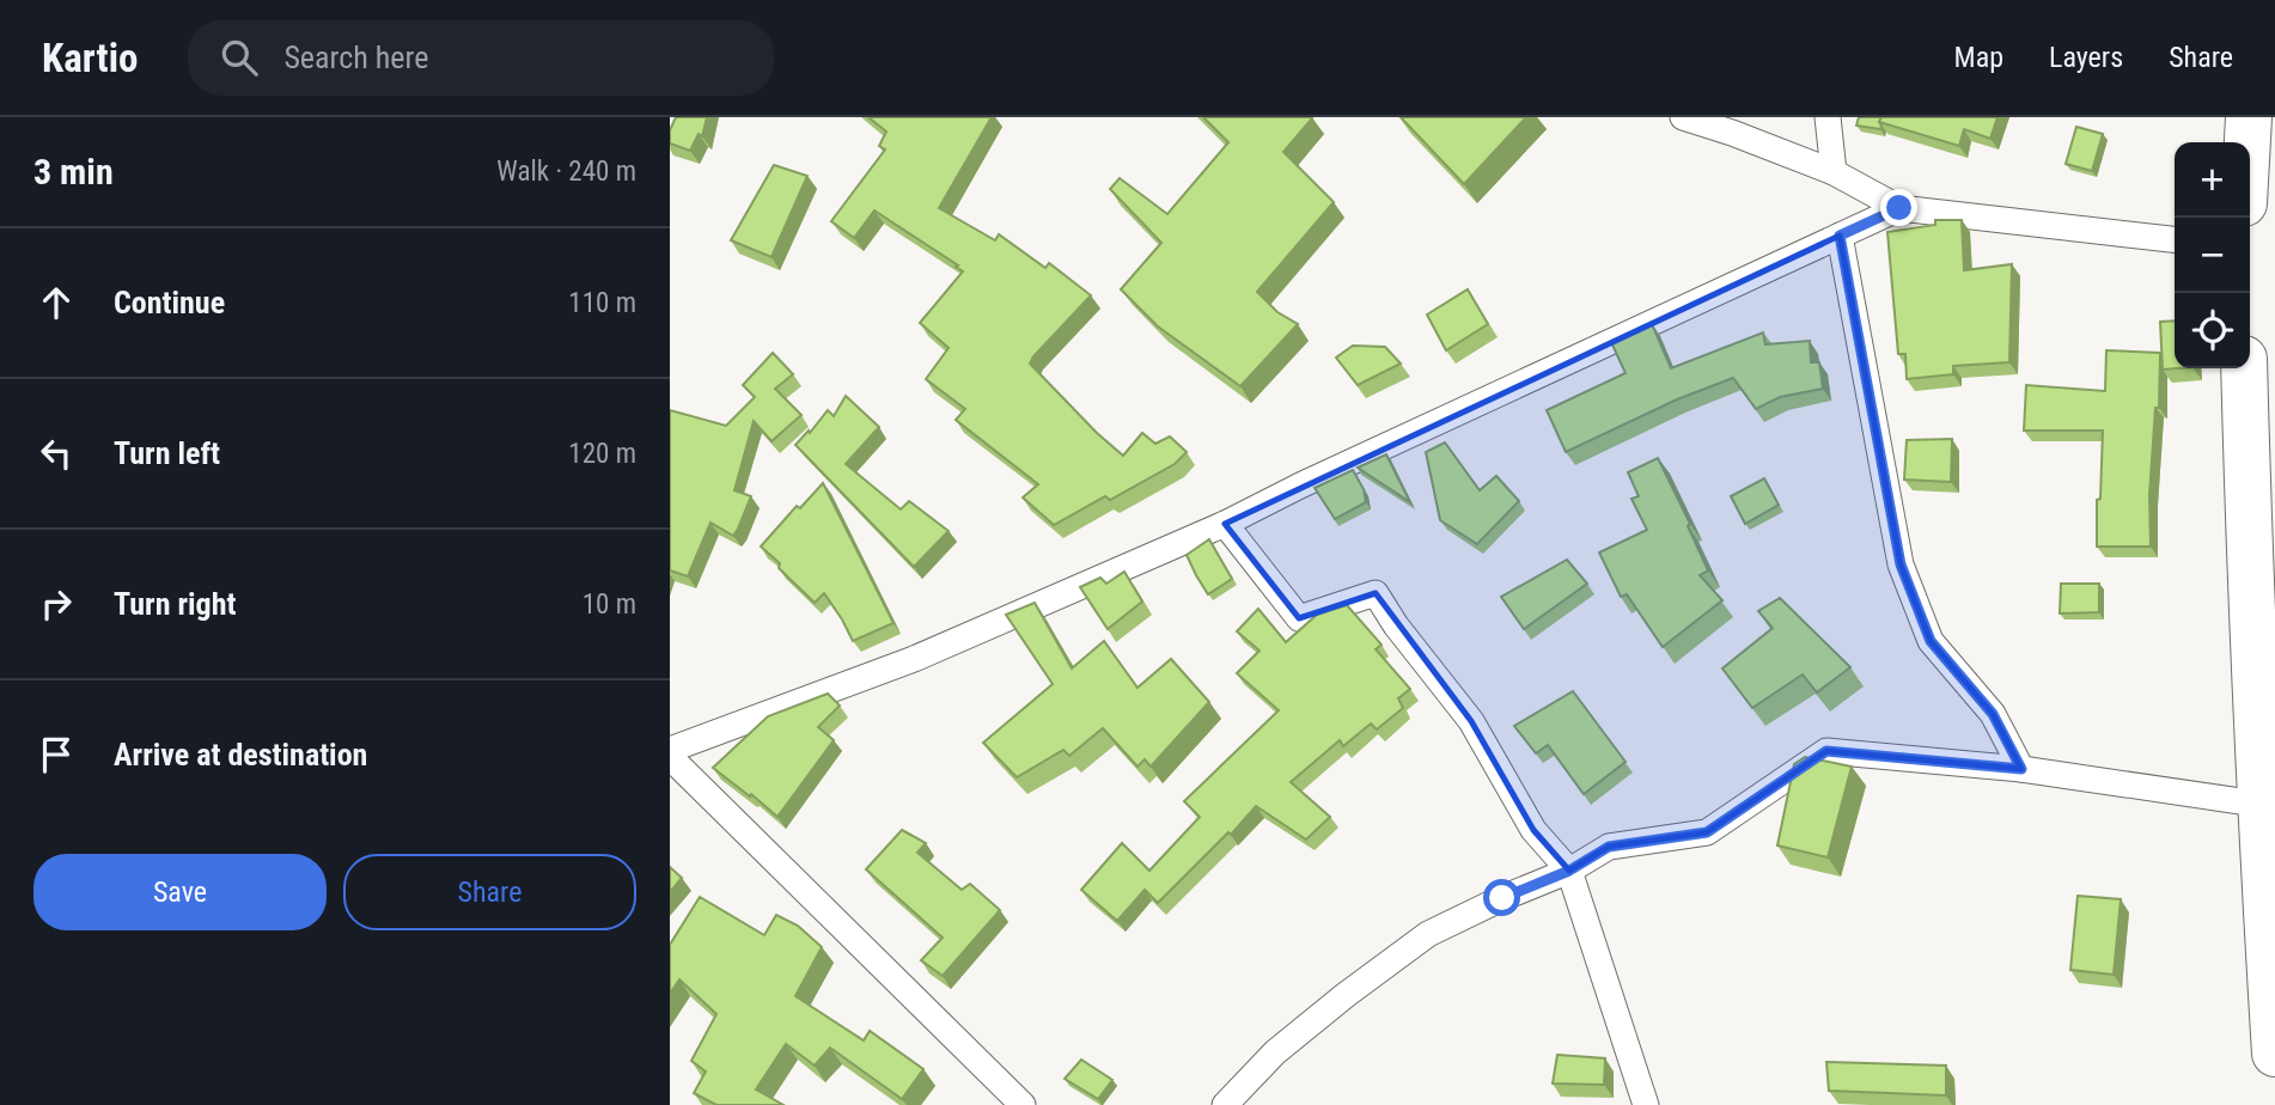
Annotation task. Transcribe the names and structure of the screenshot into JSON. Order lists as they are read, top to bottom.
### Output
{
  "page": {
    "header": "Kartio",
    "search": "Search here",
    "nav": ["Map", "Layers", "Share"],
    "heading": ["3 min", "Walk · 240 m"],
    "map_buttons": ["+", "−"],
    "list": [
      ["Continue", "110 m"],
      ["Turn left", "120 m"],
      ["Turn right", "10 m"],
      "Arrive at destination"
    ],
    "buttons": ["Save", "Share"]
  }
}
